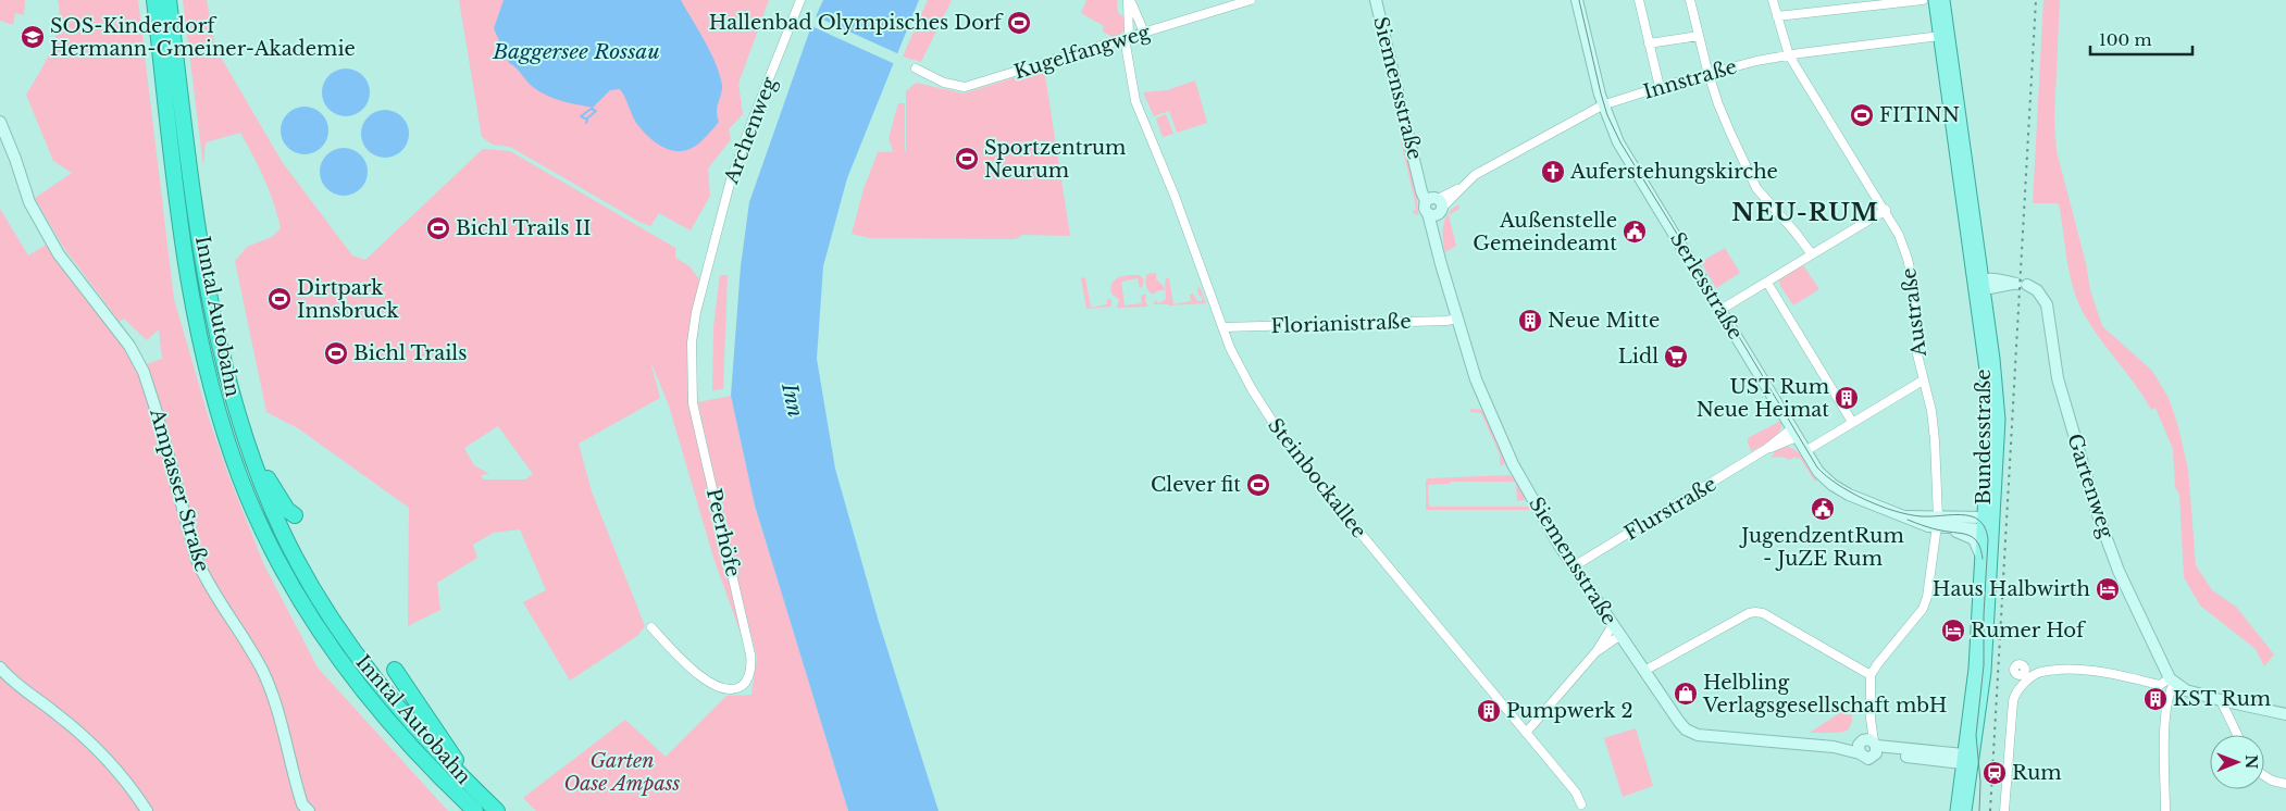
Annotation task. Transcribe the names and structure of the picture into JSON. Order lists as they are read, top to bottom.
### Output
{
  "streets": {
    "highway": ["Inntal Autobahn"],
    "main road": ["Bundesstraße"],
    "street": [
      "Kugelfangweg",
      "Innstraße",
      "Siemensstraße",
      "Archenweg",
      "Serlesstraße",
      "Austraße",
      "Florianistraße",
      "Steinbockallee",
      "Gartenweg",
      "Ampasser Straße",
      "Flurstraße",
      "Peerhöfe"
    ]
  },
  "crossings": [
    ["Kugelfangweg", "Steinbockallee"],
    ["Innstraße", "Siemensstraße"],
    ["Innstraße", "Serlesstraße"],
    ["Innstraße", "Austraße"],
    ["Innstraße", "Bundesstraße"],
    ["Siemensstraße", "Florianistraße"],
    ["Siemensstraße", "Bundesstraße"],
    ["Siemensstraße", "Flurstraße"],
    ["Archenweg", "Peerhöfe"],
    ["Serlesstraße", "Austraße"],
    ["Serlesstraße", "Bundesstraße"],
    ["Serlesstraße", "Flurstraße"],
    ["Florianistraße", "Steinbockallee"]
  ],
  "districts": ["NEU-RUM"],
  "water": ["Baggersee Rossau", "Inn"],
  "parks": ["Garten Oase Ampass"],
  "places": {
    "sports": [
      "Hallenbad Olympisches Dorf",
      "FITINN",
      "Sportzentrum Neurum",
      "Bichl Trails II",
      "Dirtpark Innsbruck",
      "Bichl Trails",
      "Clever fit"
    ],
    "school or university": ["SOS-Kinderdorf Hermann-Gmeiner-Akademie"],
    "church": ["Auferstehungskirche"],
    "public building": ["Außenstelle Gemeindeamt", "JugendzentRum - JuZE Rum"],
    "building": [
      "Neue Mitte",
      "UST Rum Neue Heimat",
      "KST Rum",
      "Pumpwerk 2"
    ],
    "supermarket": ["Lidl"],
    "hotel": ["Haus Halbwirth", "Rumer Hof"],
    "shop": ["Helbling Verlagsgesellschaft mbH"],
    "station": ["Rum"]
  },
  "scale_bar": "100 m",
  "north": "right"
}
